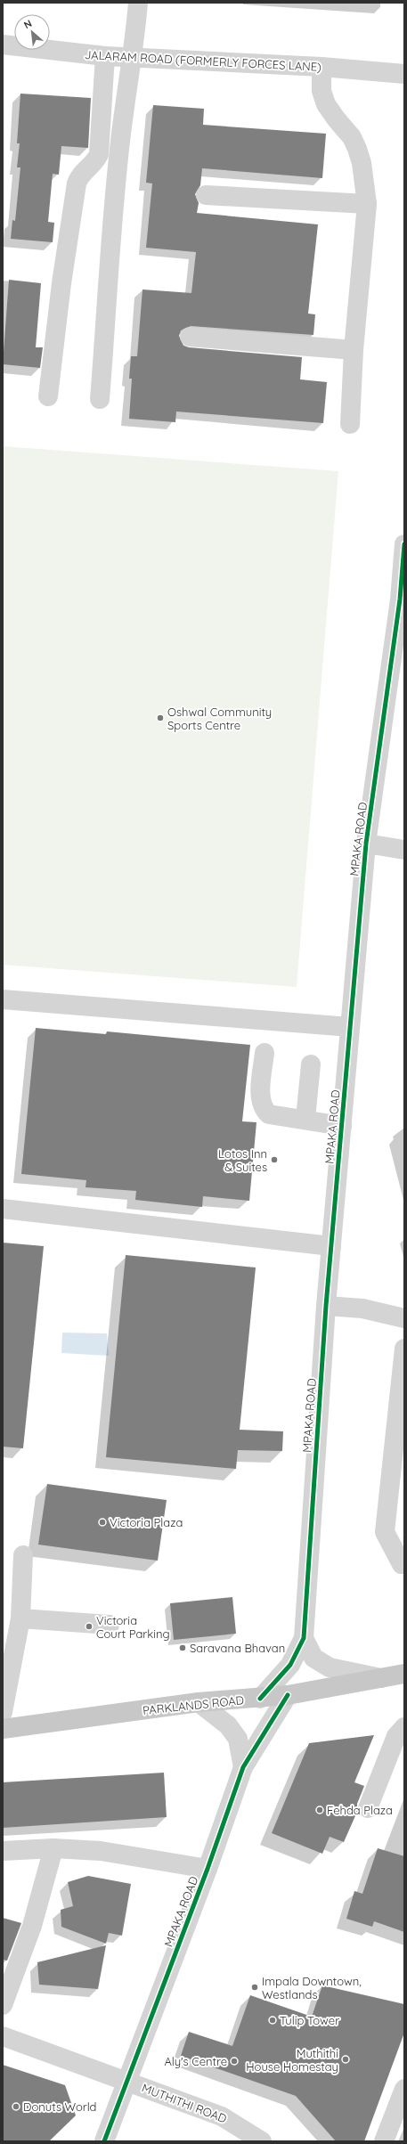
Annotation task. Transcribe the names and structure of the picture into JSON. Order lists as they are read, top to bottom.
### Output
{
  "streets": {
    "main road": ["PARKLANDS ROAD"],
    "street": ["JALARAM ROAD (FORMERLY FORCES LANE)", "MPAKA ROAD", "MUTHITHI ROAD"]
  },
  "crossings": [
    ["MPAKA ROAD", "PARKLANDS ROAD"],
    ["MPAKA ROAD", "MUTHITHI ROAD"]
  ],
  "places": [
    "Oshwal Community Sports Centre",
    "Lotos Inn & Suites",
    "Victoria Plaza",
    "Victoria Court Parking",
    "Saravana Bhavan",
    "Fehda Plaza",
    "Impala Downtown, Westlands",
    "Tulip Tower",
    "Muthithi House Homestay",
    "Aly's Centre",
    "Donuts World"
  ],
  "north": "top left"
}
